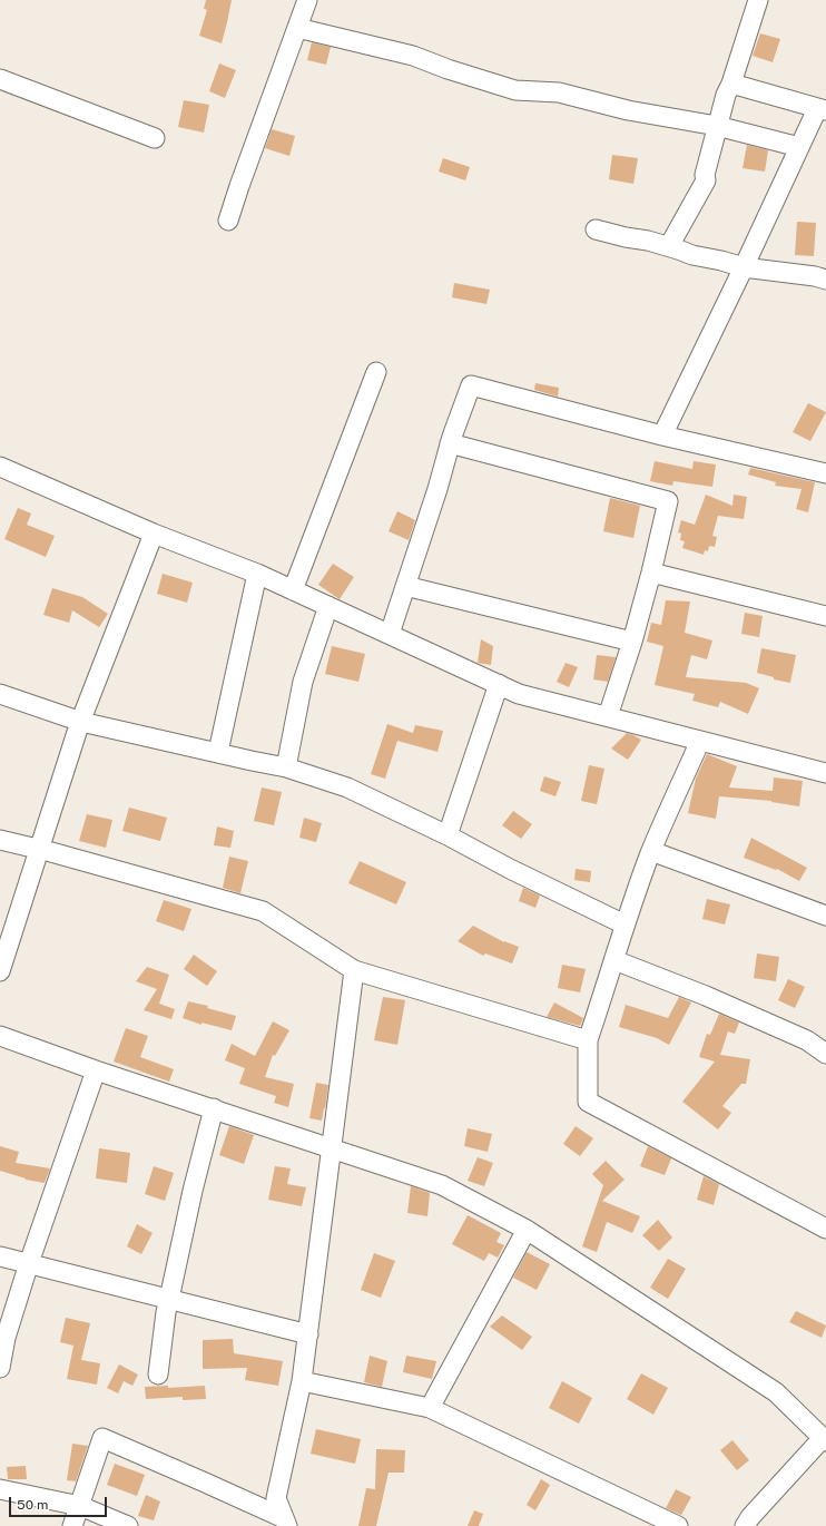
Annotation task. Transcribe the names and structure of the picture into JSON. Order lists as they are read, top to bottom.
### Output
{
  "scale_bar": "50 m"
}
